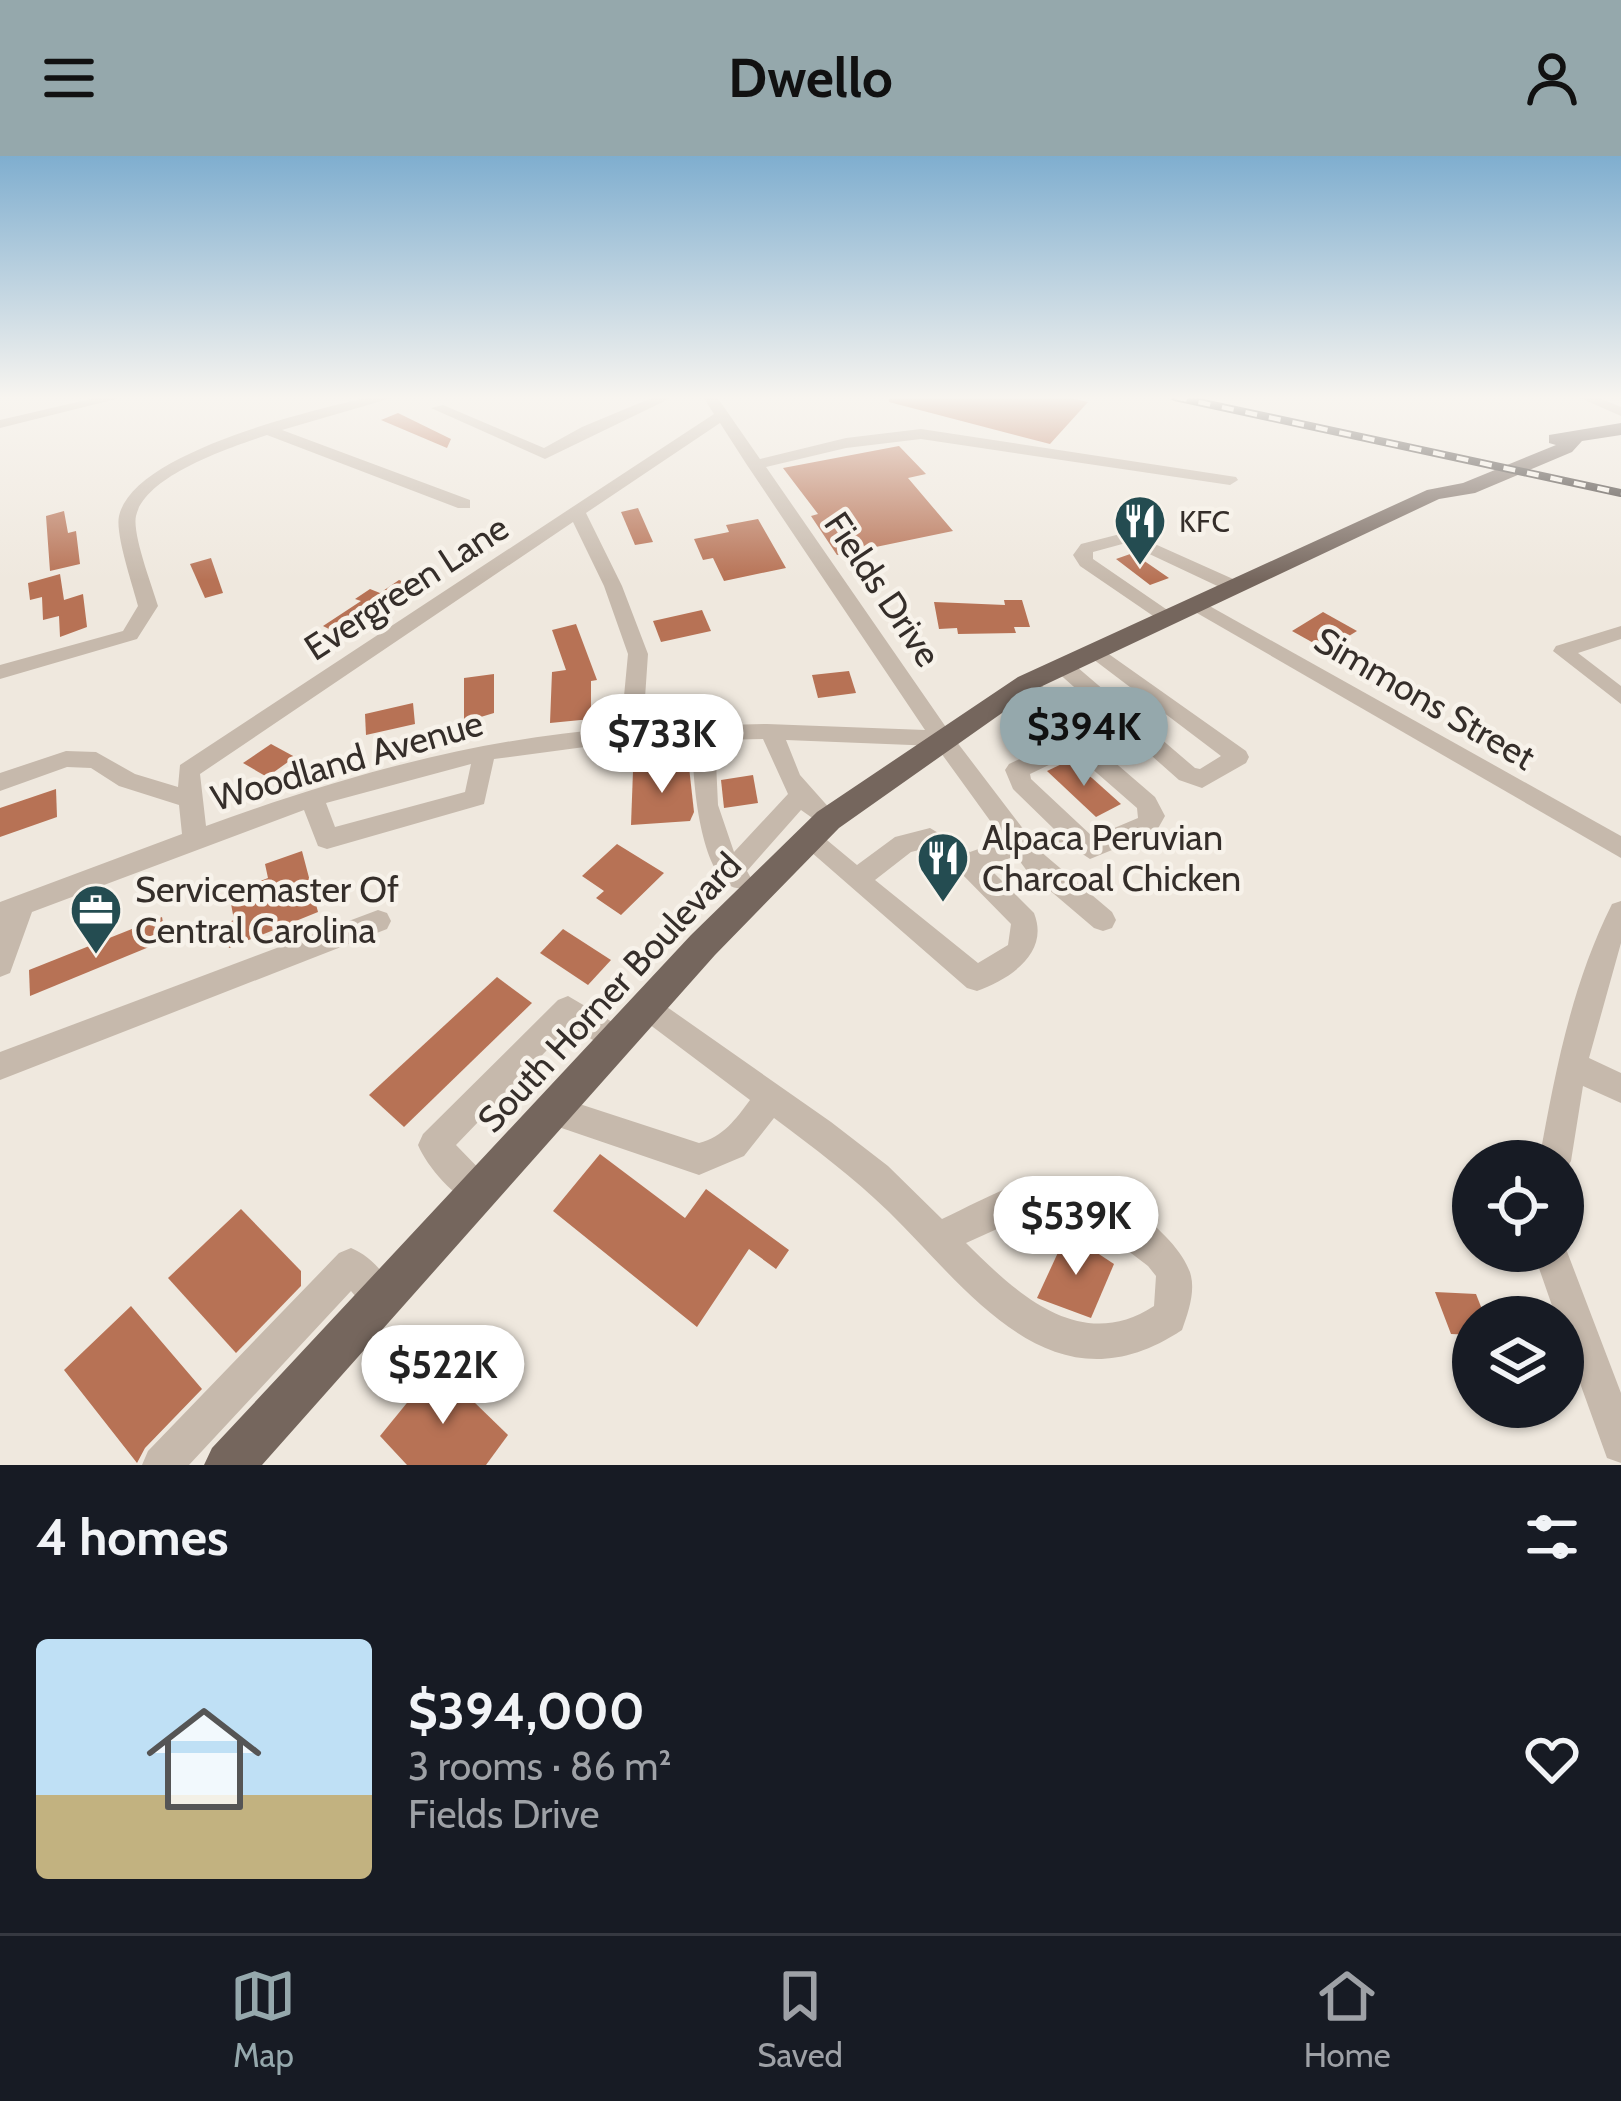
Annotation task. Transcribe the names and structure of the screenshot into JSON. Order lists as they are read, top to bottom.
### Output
{
  "streets": {
    "main road": ["South Horner Boulevard"],
    "street": [
      "Evergreen Lane",
      "Fields Drive",
      "Simmons Street",
      "Woodland Avenue"
    ]
  },
  "crossings": [
    ["Fields Drive", "Woodland Avenue"],
    ["Fields Drive", "South Horner Boulevard"],
    ["Simmons Street", "South Horner Boulevard"],
    ["Woodland Avenue", "South Horner Boulevard"]
  ],
  "places": {
    "restaurant": ["KFC", "Alpaca Peruvian Charcoal Chicken"],
    "office": ["Servicemaster Of Central Carolina"]
  },
  "page": {
    "header": "Dwello",
    "price": [
      "$394K",
      "$733K",
      "$539K",
      "$522K"
    ],
    "heading": "4 homes",
    "list": [
      {
        "name": "$394,000",
        "note": "3 rooms · 86 m² · Fields Drive"
      }
    ],
    "tabs": ["Map", "Saved", "Home"]
  }
}
